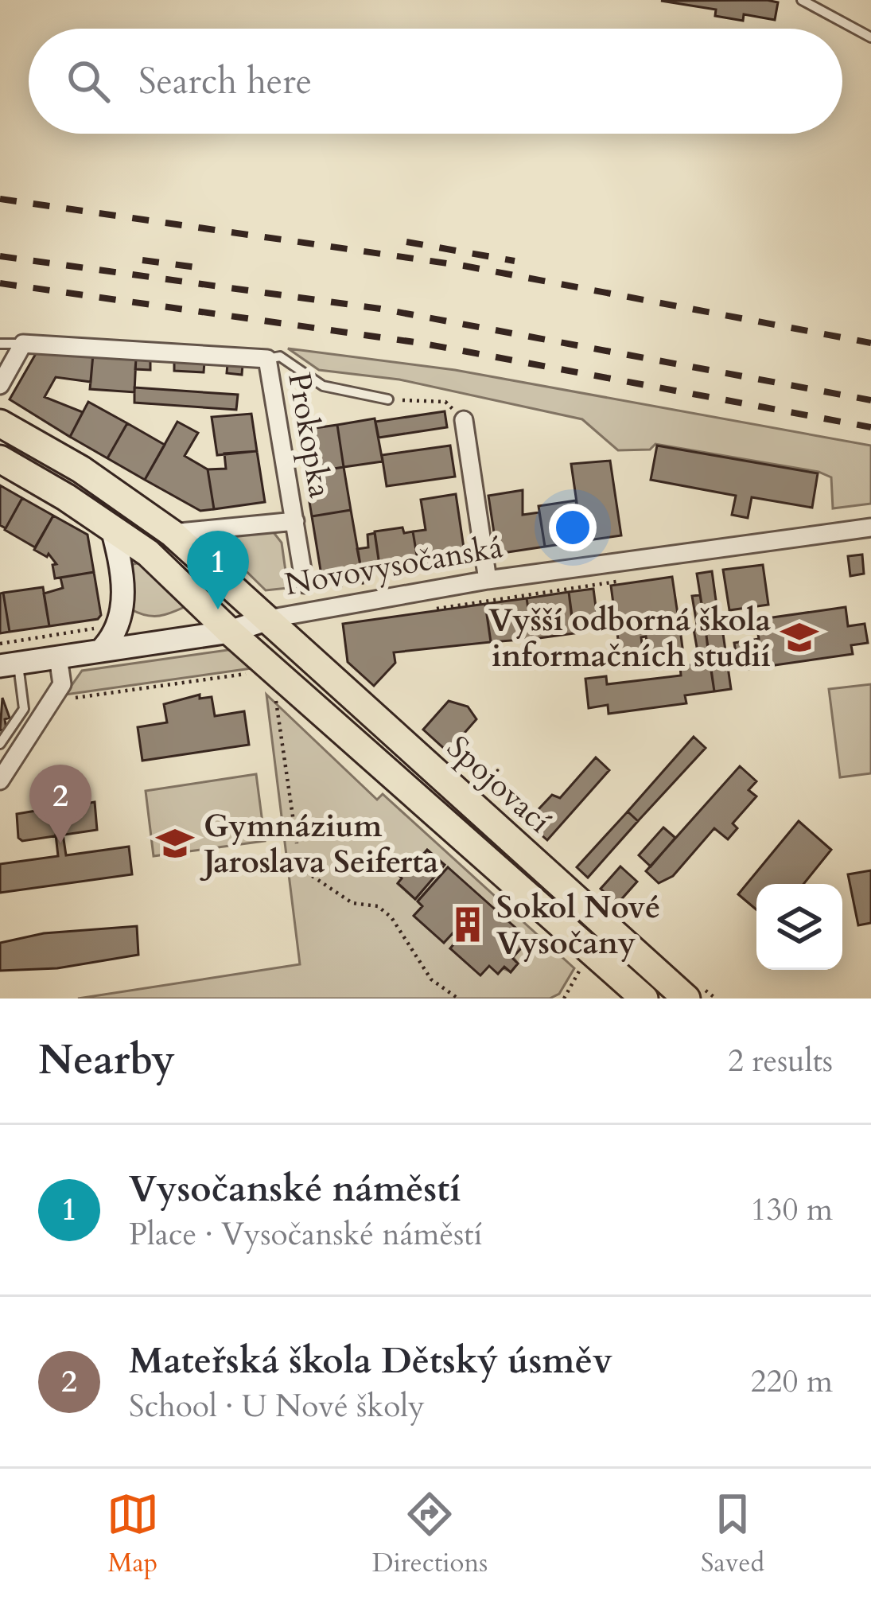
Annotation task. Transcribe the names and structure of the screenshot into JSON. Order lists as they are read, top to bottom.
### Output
{
  "streets": {
    "main road": ["Spojovací"],
    "street": ["Prokopka", "Novovysočanská"]
  },
  "crossings": [
    ["Novovysočanská", "Spojovací"]
  ],
  "places": {
    "school or university": ["Vyšší odborná škola informačních studií", "Gymnázium Jaroslava Seiferta"],
    "building": ["Sokol Nové Vysočany"]
  },
  "page": {
    "search": "Search here",
    "pins": ["1", "2"],
    "heading": ["Nearby", "2 results"],
    "list": [
      {
        "mark": "1",
        "name": "Vysočanské náměstí",
        "note": "Place · Vysočanské náměstí",
        "value": "130 m"
      },
      {
        "mark": "2",
        "name": "Mateřská škola Dětský úsměv",
        "note": "School · U Nové školy",
        "value": "220 m"
      }
    ],
    "nav": ["Map", "Directions", "Saved"]
  }
}
